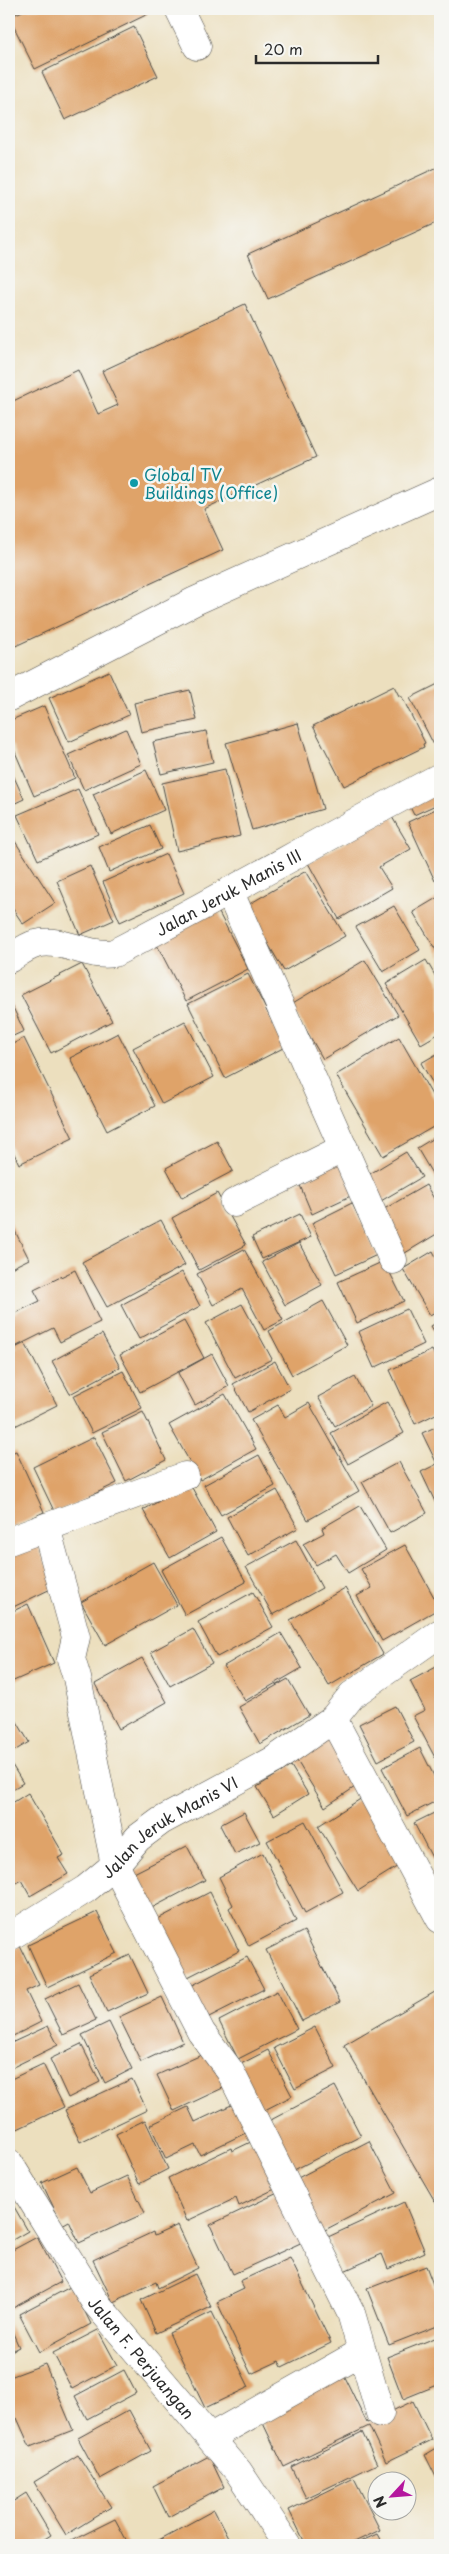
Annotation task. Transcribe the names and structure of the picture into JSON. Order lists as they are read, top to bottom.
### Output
{
  "streets": {
    "street": ["Jalan Jeruk Manis III", "Jalan Jeruk Manis VI", "Jalan F. Perjuangan"]
  },
  "places": ["Global TV Buildings (Office)"],
  "scale_bar": "20 m",
  "north": "bottom left"
}
